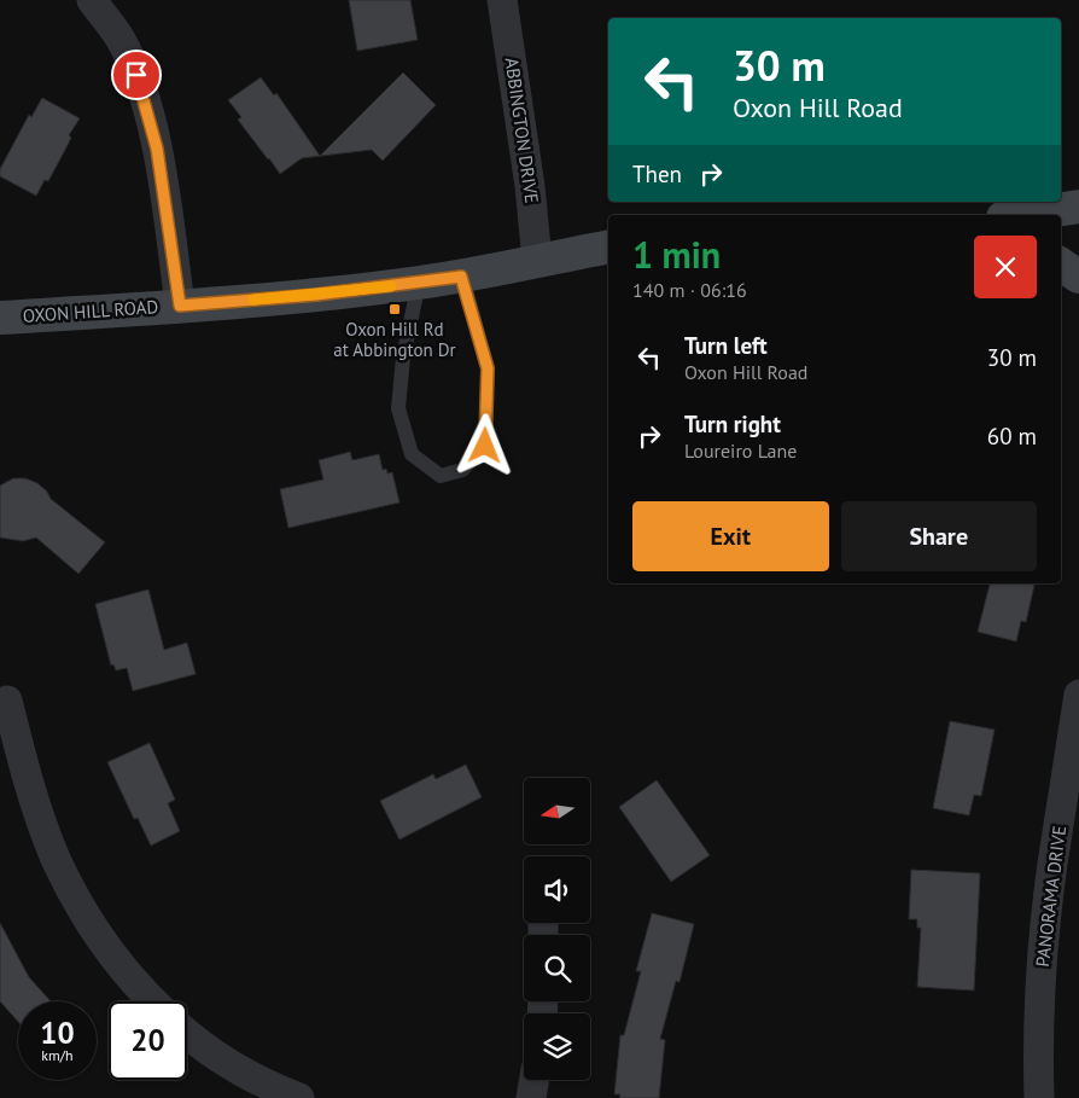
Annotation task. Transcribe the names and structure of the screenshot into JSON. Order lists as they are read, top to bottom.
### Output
{
  "streets": {
    "main road": ["OXON HILL ROAD"],
    "street": ["ABBINGTON DRIVE", "PANORAMA DRIVE"]
  },
  "crossings": [
    ["ABBINGTON DRIVE", "OXON HILL ROAD"]
  ],
  "places": {
    "transit": ["Oxon Hill Rd at Abbington Dr"]
  },
  "north": "left",
  "page": {
    "turn": ["30 m", "Oxon Hill Road"],
    "then": "Then",
    "heading": ["1 min", "140 m · 06:16"],
    "list": [
      {
        "name": "Turn left",
        "note": "Oxon Hill Road",
        "value": "30 m"
      },
      {
        "name": "Turn right",
        "note": "Loureiro Lane",
        "value": "60 m"
      }
    ],
    "buttons": ["Exit", "Share"],
    "speed": "10 km/h",
    "limit": "20"
  }
}
